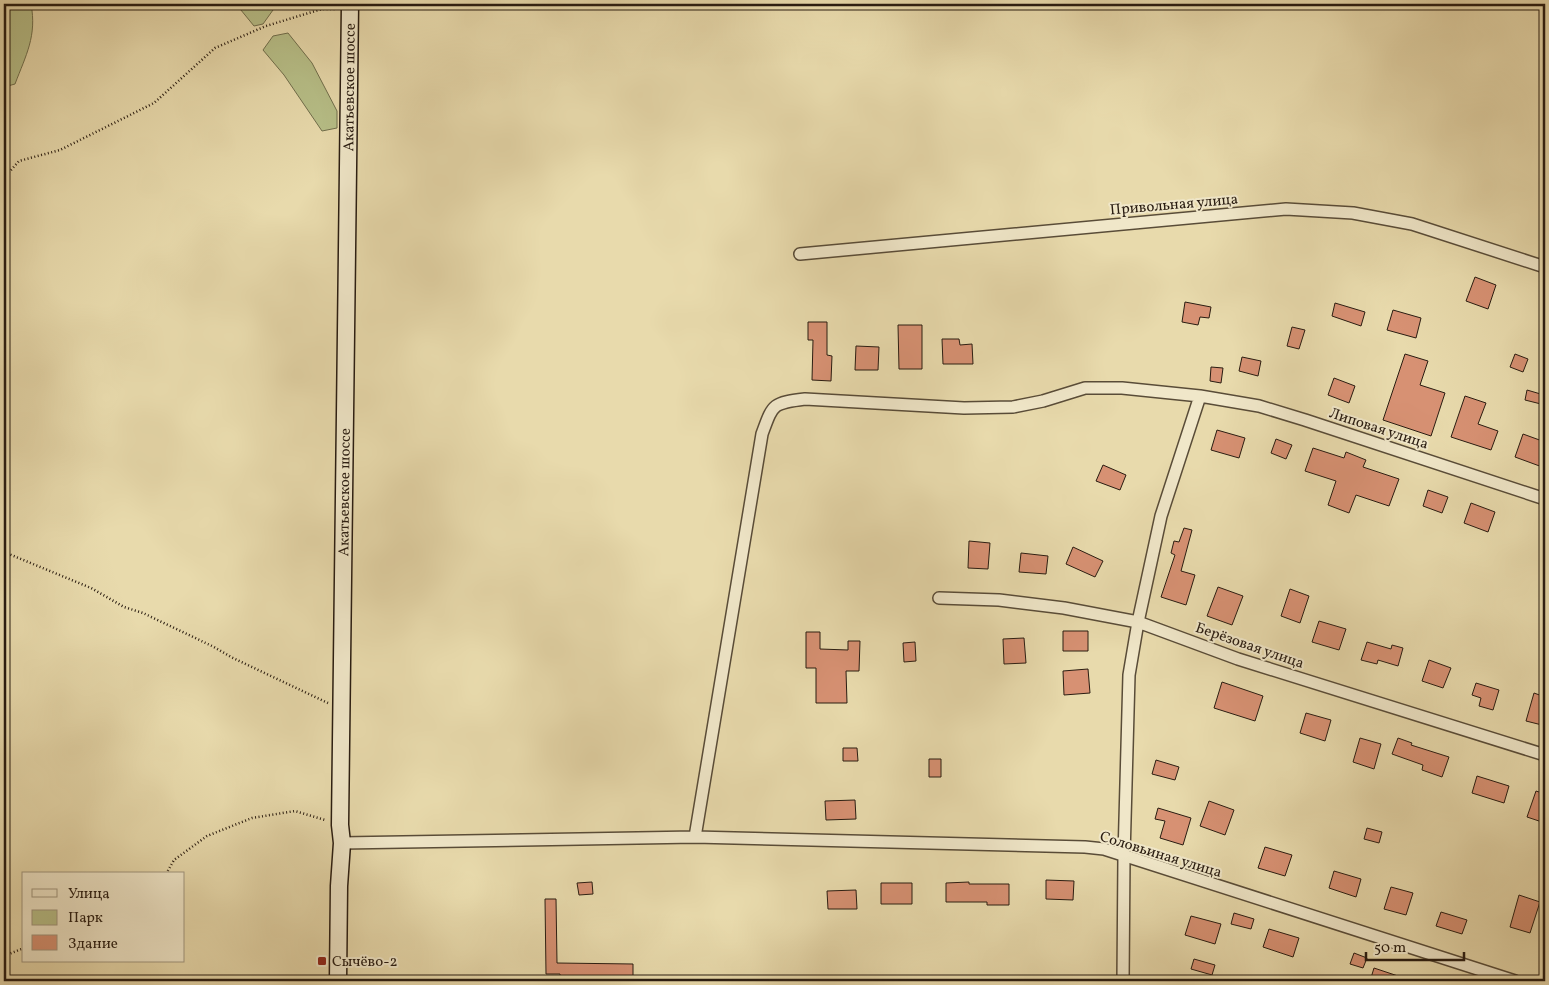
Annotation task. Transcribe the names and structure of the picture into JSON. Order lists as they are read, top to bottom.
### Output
{
  "streets": {
    "street": [
      "Акатьевское шоссе",
      "Привольная улица",
      "Липовая улица",
      "Берёзовая улица",
      "Соловьиная улица"
    ]
  },
  "crossings": [
    ["Акатьевское шоссе", "Соловьиная улица"],
    ["Липовая улица", "Соловьиная улица"]
  ],
  "places": {
    "transit": ["Сычёво-2"]
  },
  "legend": ["Улица", "Парк", "Здание"],
  "scale_bar": "50 m"
}
